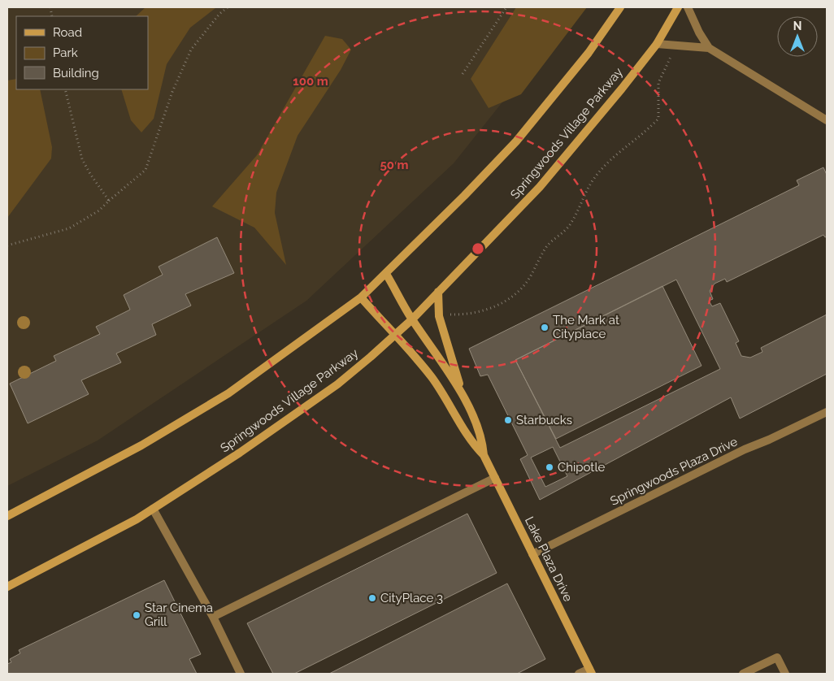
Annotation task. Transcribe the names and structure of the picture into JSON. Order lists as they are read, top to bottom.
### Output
{
  "streets": {
    "main road": ["Springwoods Village Parkway", "Lake Plaza Drive"],
    "street": ["Springwoods Plaza Drive"]
  },
  "crossings": [
    ["Springwoods Village Parkway", "Lake Plaza Drive"],
    ["Springwoods Plaza Drive", "Lake Plaza Drive"]
  ],
  "places": [
    "The Mark at Cityplace",
    "Starbucks",
    "Chipotle",
    "CityPlace 3",
    "Star Cinema Grill"
  ],
  "legend": ["Road", "Park", "Building"],
  "north": "top",
  "rings": ["100 m", "50 m"]
}
